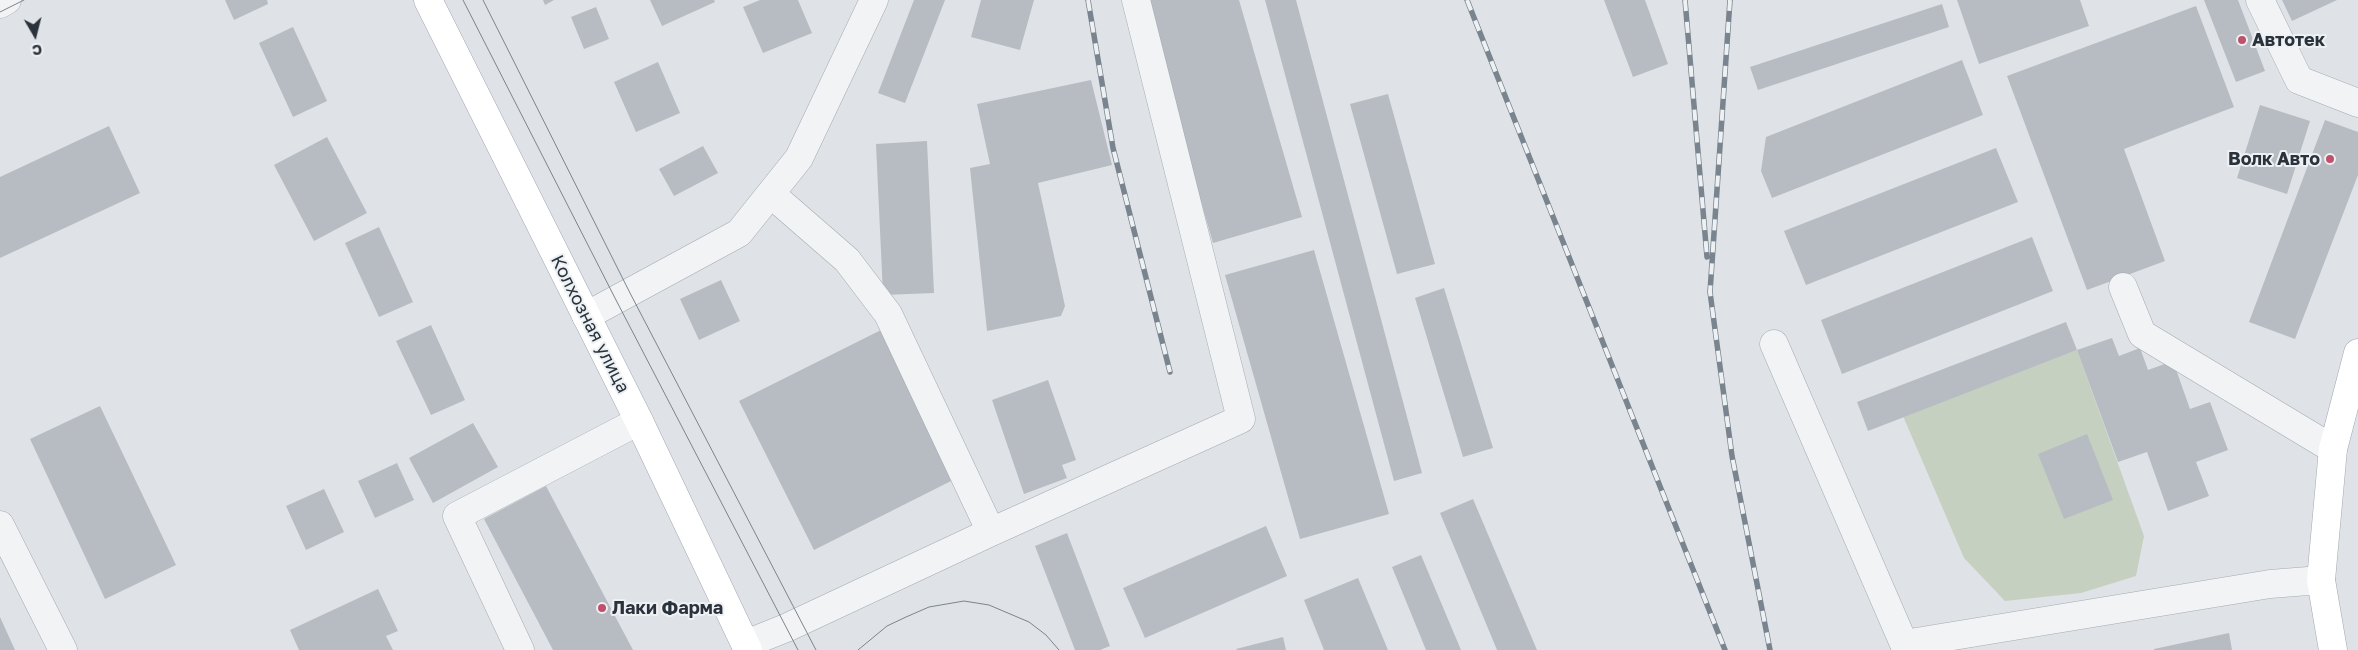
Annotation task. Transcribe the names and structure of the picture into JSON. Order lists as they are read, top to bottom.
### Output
{
  "streets": {
    "main road": ["Колхозная улица"]
  },
  "places": ["Автотек", "Волк Авто", "Лаки Фарма"],
  "north": "bottom"
}
